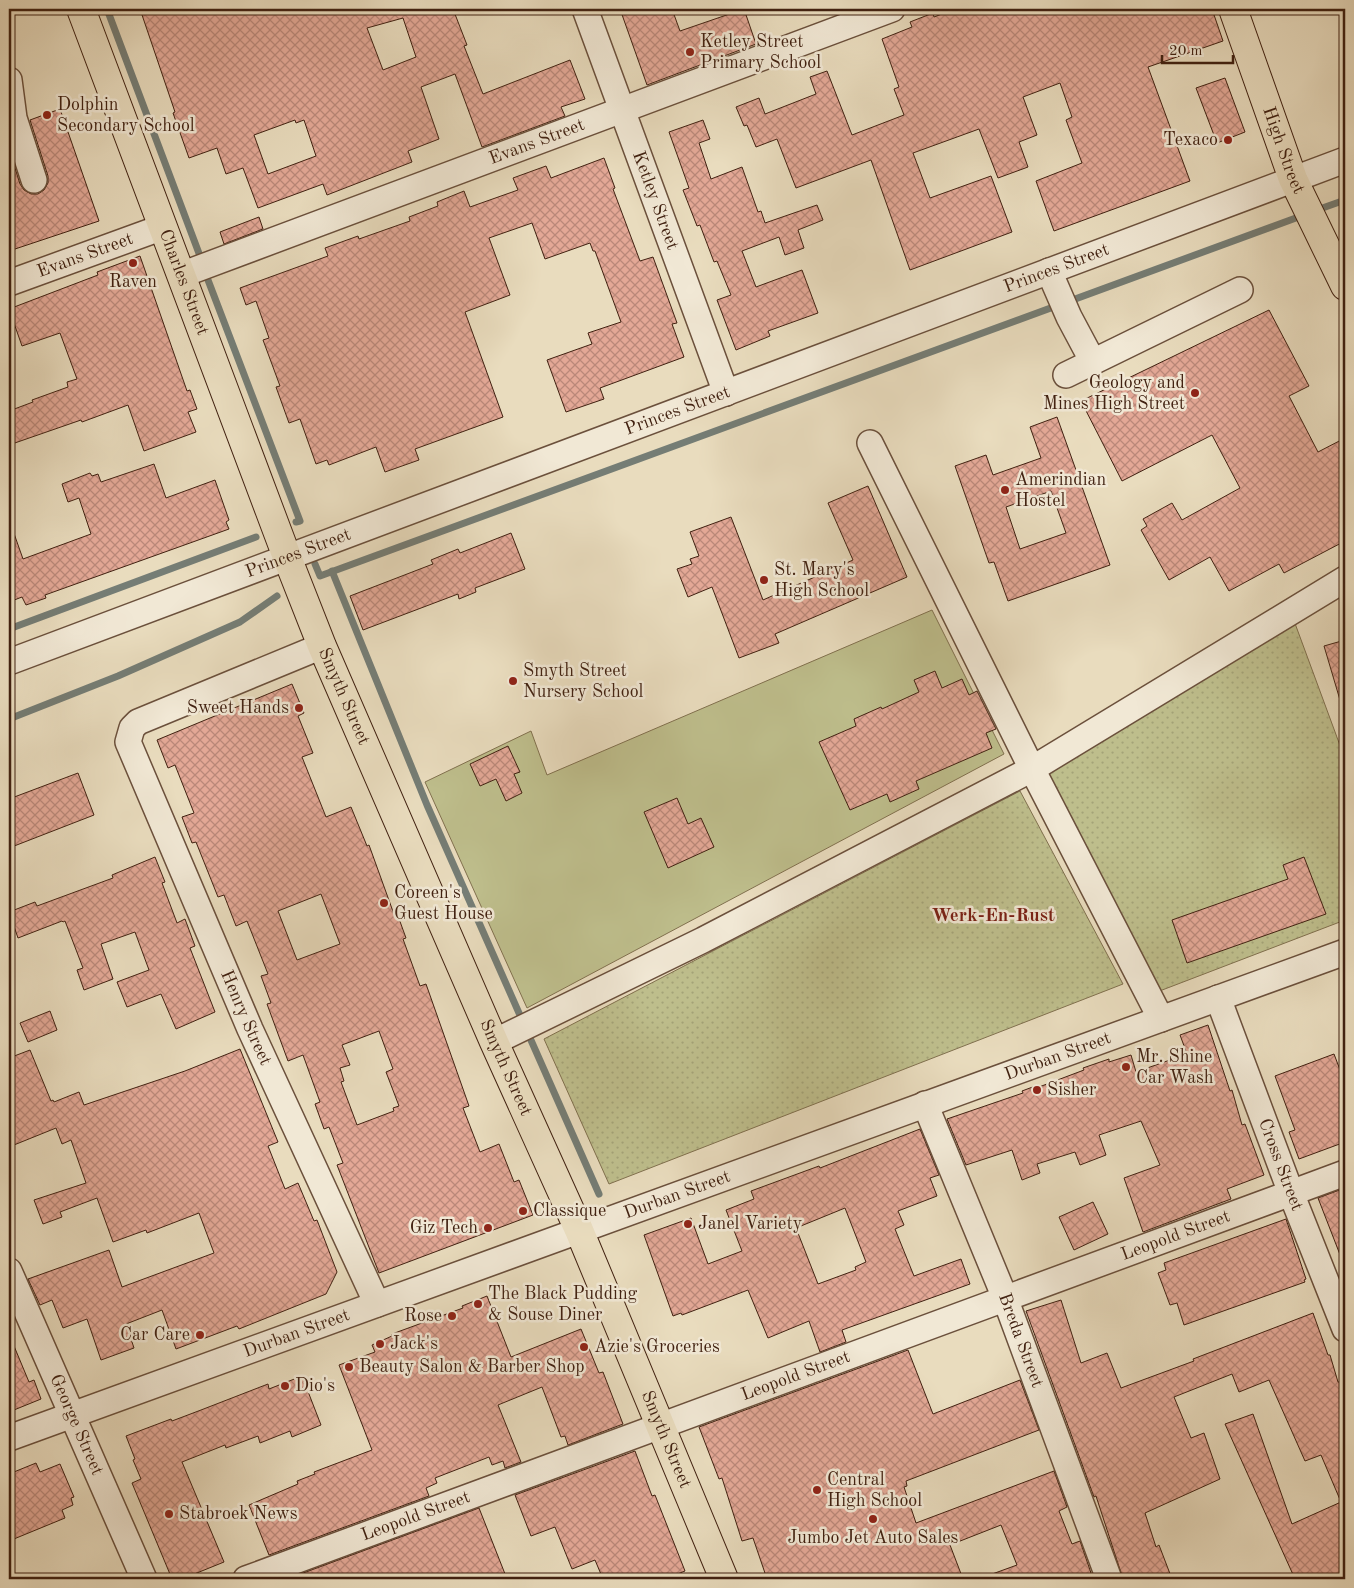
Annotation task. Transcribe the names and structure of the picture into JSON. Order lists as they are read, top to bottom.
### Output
{
  "streets": {
    "main road": ["High Street", "Charles Street", "Smyth Street"],
    "street": [
      "Evans Street",
      "Ketley Street",
      "Princes Street",
      "Henry Street",
      "Durban Street",
      "Cross Street",
      "Leopold Street",
      "Breda Street",
      "George Street"
    ]
  },
  "crossings": [
    ["Evans Street", "Ketley Street"],
    ["Evans Street", "Charles Street"],
    ["High Street", "Princes Street"],
    ["Ketley Street", "Princes Street"],
    ["Princes Street", "Charles Street"],
    ["Princes Street", "Smyth Street"],
    ["Charles Street", "Smyth Street"],
    ["Smyth Street", "Henry Street"],
    ["Smyth Street", "Durban Street"],
    ["Smyth Street", "Leopold Street"],
    ["Henry Street", "Durban Street"],
    ["Durban Street", "Cross Street"],
    ["Durban Street", "Breda Street"],
    ["Durban Street", "George Street"],
    ["Cross Street", "Leopold Street"],
    ["Leopold Street", "Breda Street"]
  ],
  "districts": ["Werk-En-Rust"],
  "places": [
    "Ketley Street Primary School",
    "Dolphin Secondary School",
    "Texaco",
    "Raven",
    "Geology and Mines High Street",
    "Amerindian Hostel",
    "St. Mary's High School",
    "Smyth Street Nursery School",
    "Sweet Hands",
    "Coreen's Guest House",
    "Mr. Shine Car Wash",
    "Sisher",
    "Classique",
    "Janel Variety",
    "Giz Tech",
    "The Black Pudding & Souse Diner",
    "Rose",
    "Car Care",
    "Jack's",
    "Azie's Groceries",
    "Beauty Salon & Barber Shop",
    "Dio's",
    "Central High School",
    "Stabroek News",
    "Jumbo Jet Auto Sales"
  ],
  "scale_bar": "20 m"
}
